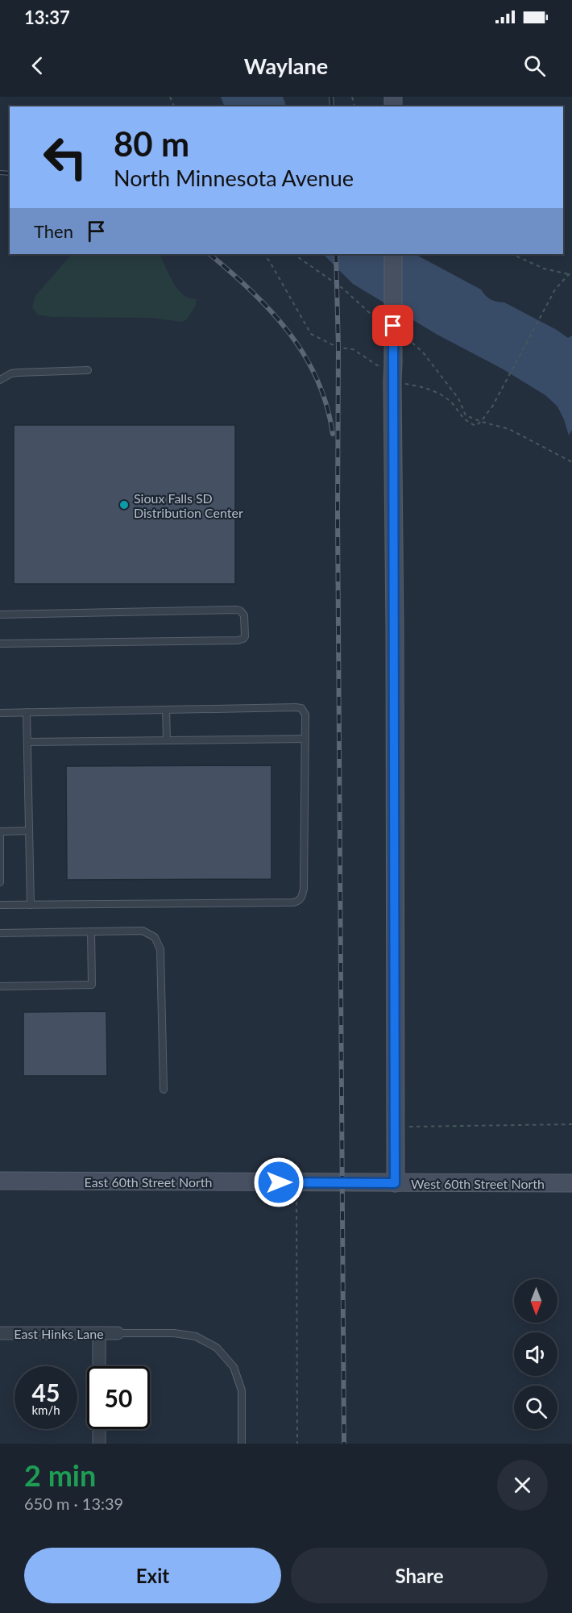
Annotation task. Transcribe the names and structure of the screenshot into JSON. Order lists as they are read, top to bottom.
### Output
{
  "streets": {
    "main road": ["East 60th Street North", "West 60th Street North"],
    "street": ["East Hinks Lane"]
  },
  "crossings": [
    ["East 60th Street North", "West 60th Street North"]
  ],
  "places": ["Sioux Falls SD Distribution Center"],
  "north": "bottom",
  "page": {
    "status": "13:37",
    "header": "Waylane",
    "turn": ["80 m", "North Minnesota Avenue"],
    "then": "Then",
    "speed": "45 km/h",
    "limit": "50",
    "heading": ["2 min", "650 m · 13:39"],
    "buttons": ["Exit", "Share"]
  }
}
